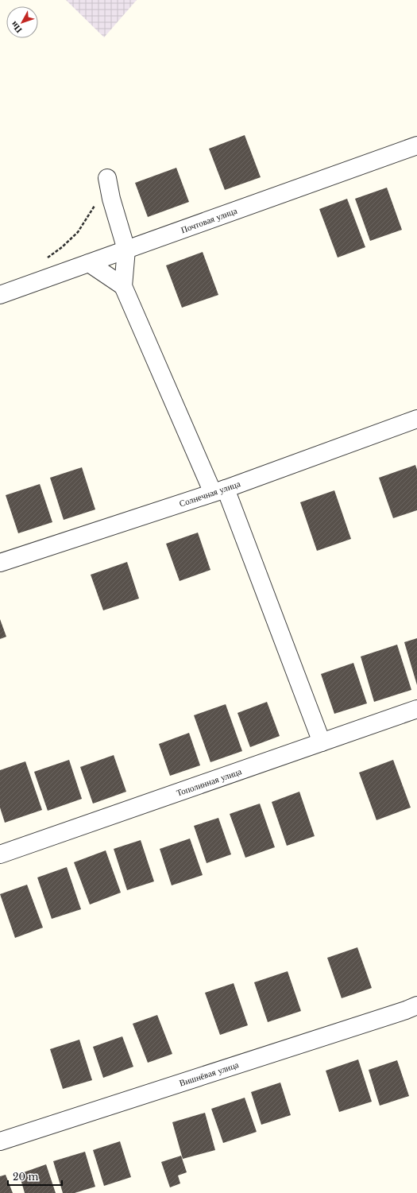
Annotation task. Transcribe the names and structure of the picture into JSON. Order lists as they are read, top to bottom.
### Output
{
  "streets": {
    "street": [
      "Почтовая улица",
      "Солнечная улица",
      "Тополинная улица",
      "Вишнёвая улица"
    ]
  },
  "scale_bar": "20 m",
  "north": "bottom left"
}
